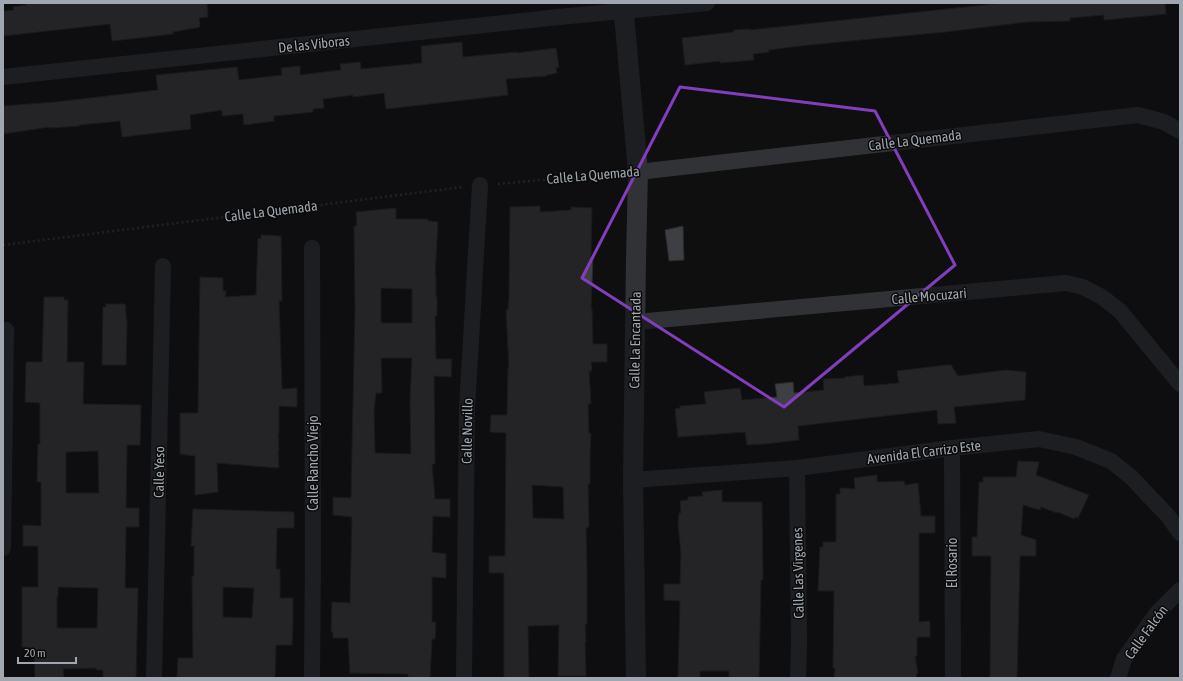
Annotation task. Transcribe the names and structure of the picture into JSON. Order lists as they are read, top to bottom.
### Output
{
  "streets": {
    "street": [
      "De las Viboras",
      "Calle La Quemada",
      "Calle Mocuzari",
      "Calle La Encantada",
      "Calle Novillo",
      "Avenida El Carrizo Este",
      "Calle Rancho Viejo",
      "Calle Yeso",
      "El Rosario",
      "Calle Las Virgenes",
      "Calle Falcón"
    ]
  },
  "crossings": [
    ["De las Viboras", "Calle La Encantada"],
    ["Calle La Quemada", "Calle La Encantada"],
    ["Calle La Quemada", "Calle Novillo"],
    ["Calle Mocuzari", "Calle La Encantada"],
    ["Calle La Encantada", "Avenida El Carrizo Este"],
    ["Avenida El Carrizo Este", "El Rosario"],
    ["Avenida El Carrizo Este", "Calle Las Virgenes"]
  ],
  "scale_bar": "20 m"
}
